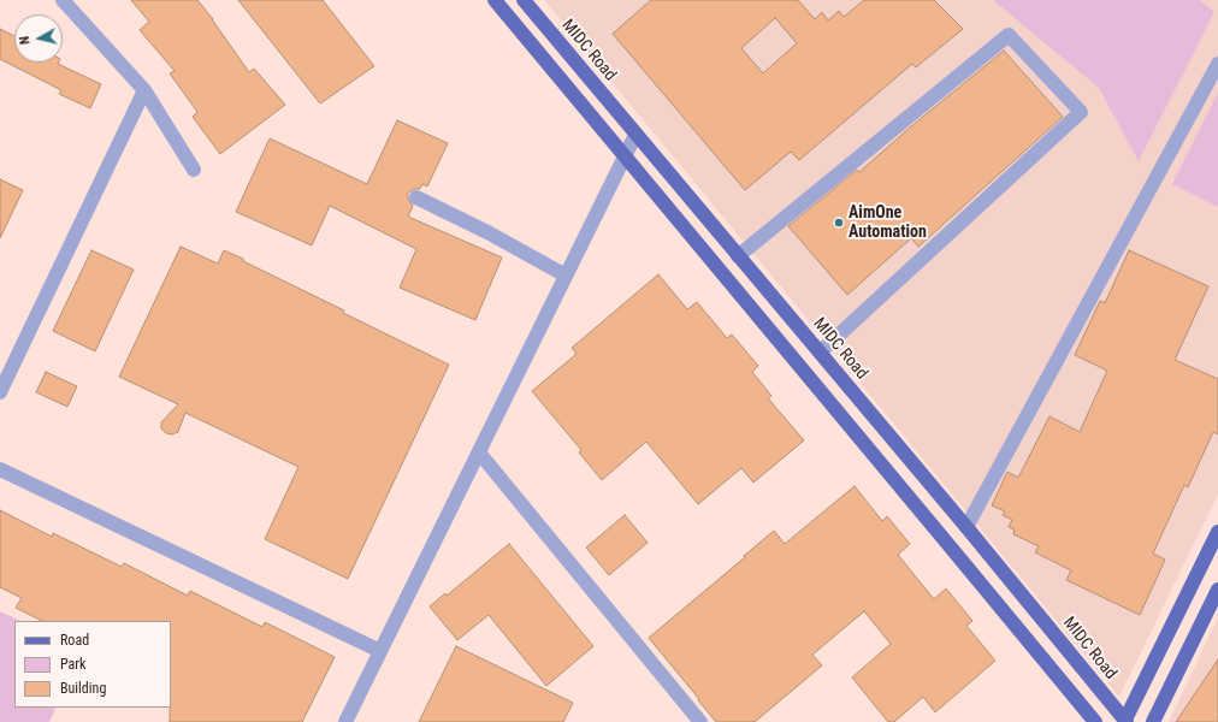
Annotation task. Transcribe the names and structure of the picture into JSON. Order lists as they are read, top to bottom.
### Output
{
  "streets": {
    "main road": ["MIDC Road"]
  },
  "places": ["AimOne Automation"],
  "legend": ["Road", "Park", "Building"],
  "north": "left"
}
